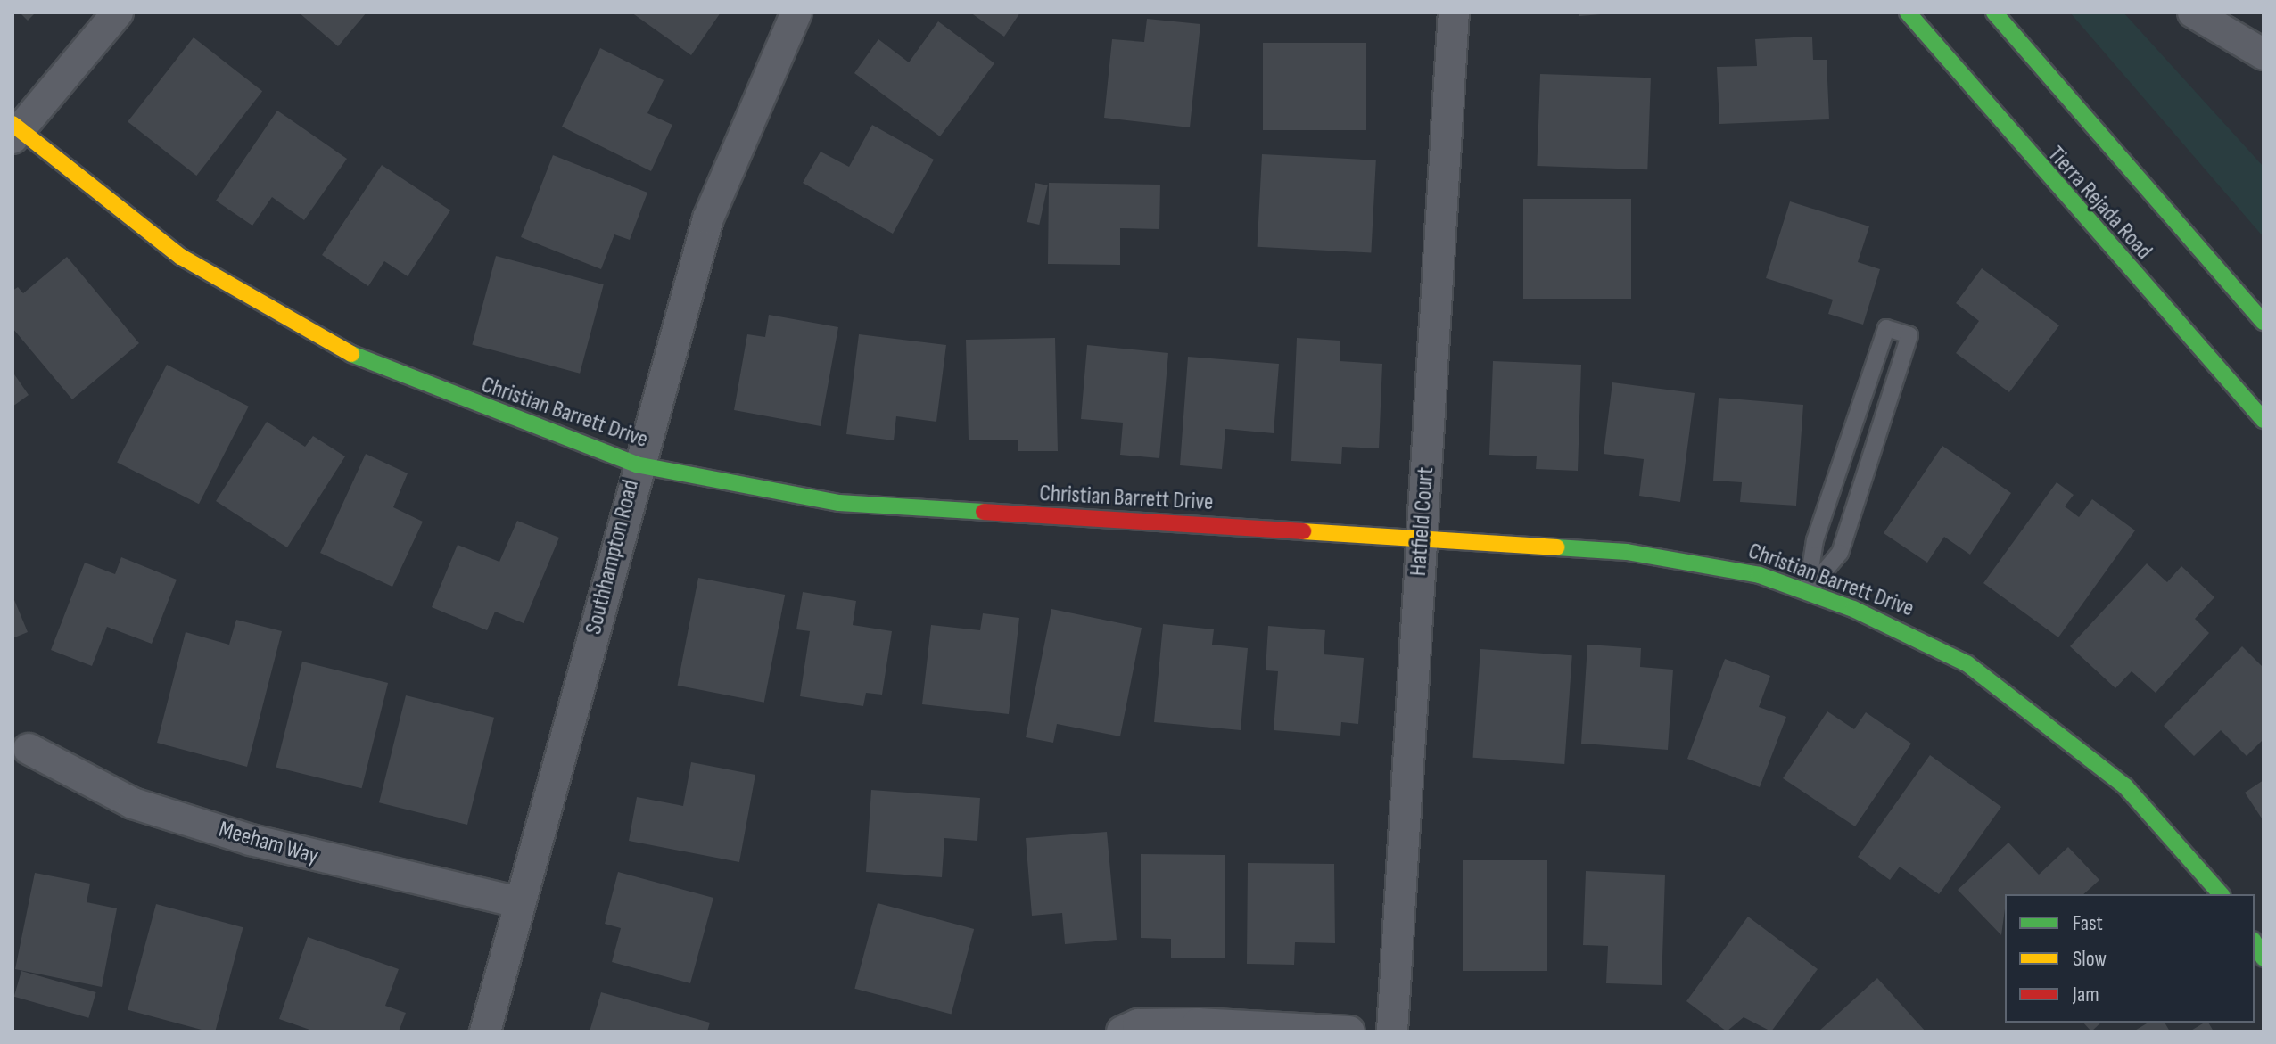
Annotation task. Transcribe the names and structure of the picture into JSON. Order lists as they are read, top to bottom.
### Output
{
  "streets": {
    "street": [
      "Tierra Rejada Road",
      "Christian Barrett Drive",
      "Hatfield Court",
      "Southhampton Road",
      "Meeham Way"
    ]
  },
  "crossings": [
    ["Christian Barrett Drive", "Hatfield Court"],
    ["Christian Barrett Drive", "Southhampton Road"],
    ["Southhampton Road", "Meeham Way"]
  ],
  "legend": ["Fast", "Slow", "Jam"]
}
